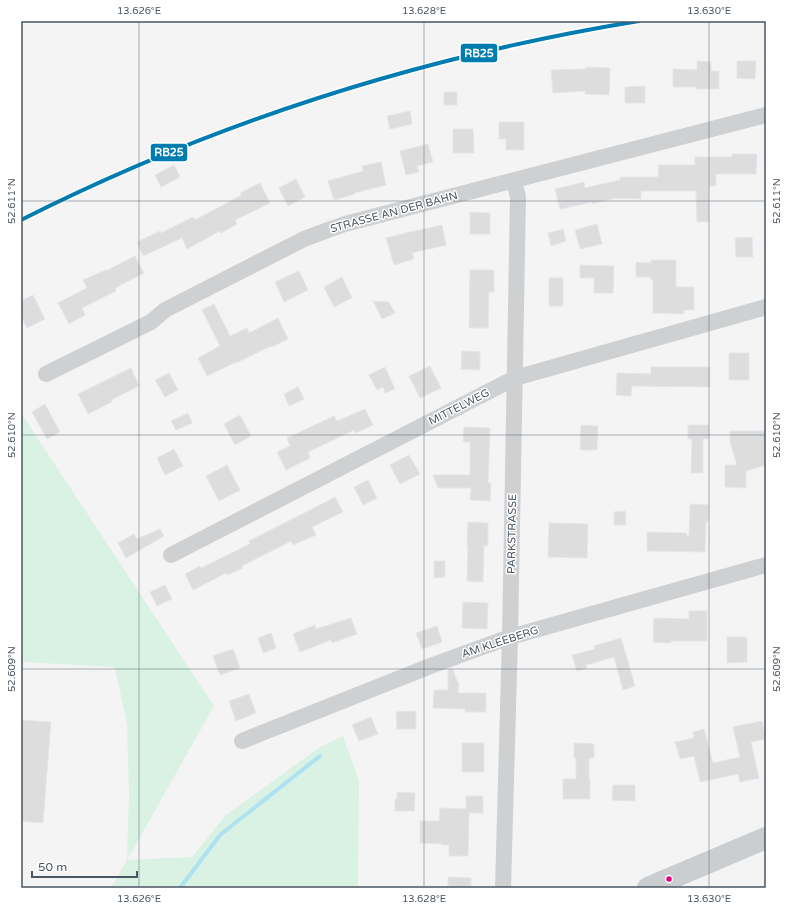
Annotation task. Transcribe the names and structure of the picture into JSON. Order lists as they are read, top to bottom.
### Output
{
  "streets": {
    "street": [
      "STRASSE AN DER BAHN",
      "MITTELWEG",
      "PARKSTRASSE",
      "AM KLEEBERG"
    ]
  },
  "crossings": [
    ["STRASSE AN DER BAHN", "PARKSTRASSE"],
    ["MITTELWEG", "PARKSTRASSE"],
    ["PARKSTRASSE", "AM KLEEBERG"]
  ],
  "lines": ["transit line RB25"],
  "scale_bar": "50 m",
  "coordinates": [
    "13.626°E",
    "13.628°E",
    "13.630°E",
    "52.611°N",
    "52.610°N",
    "52.609°N"
  ]
}
